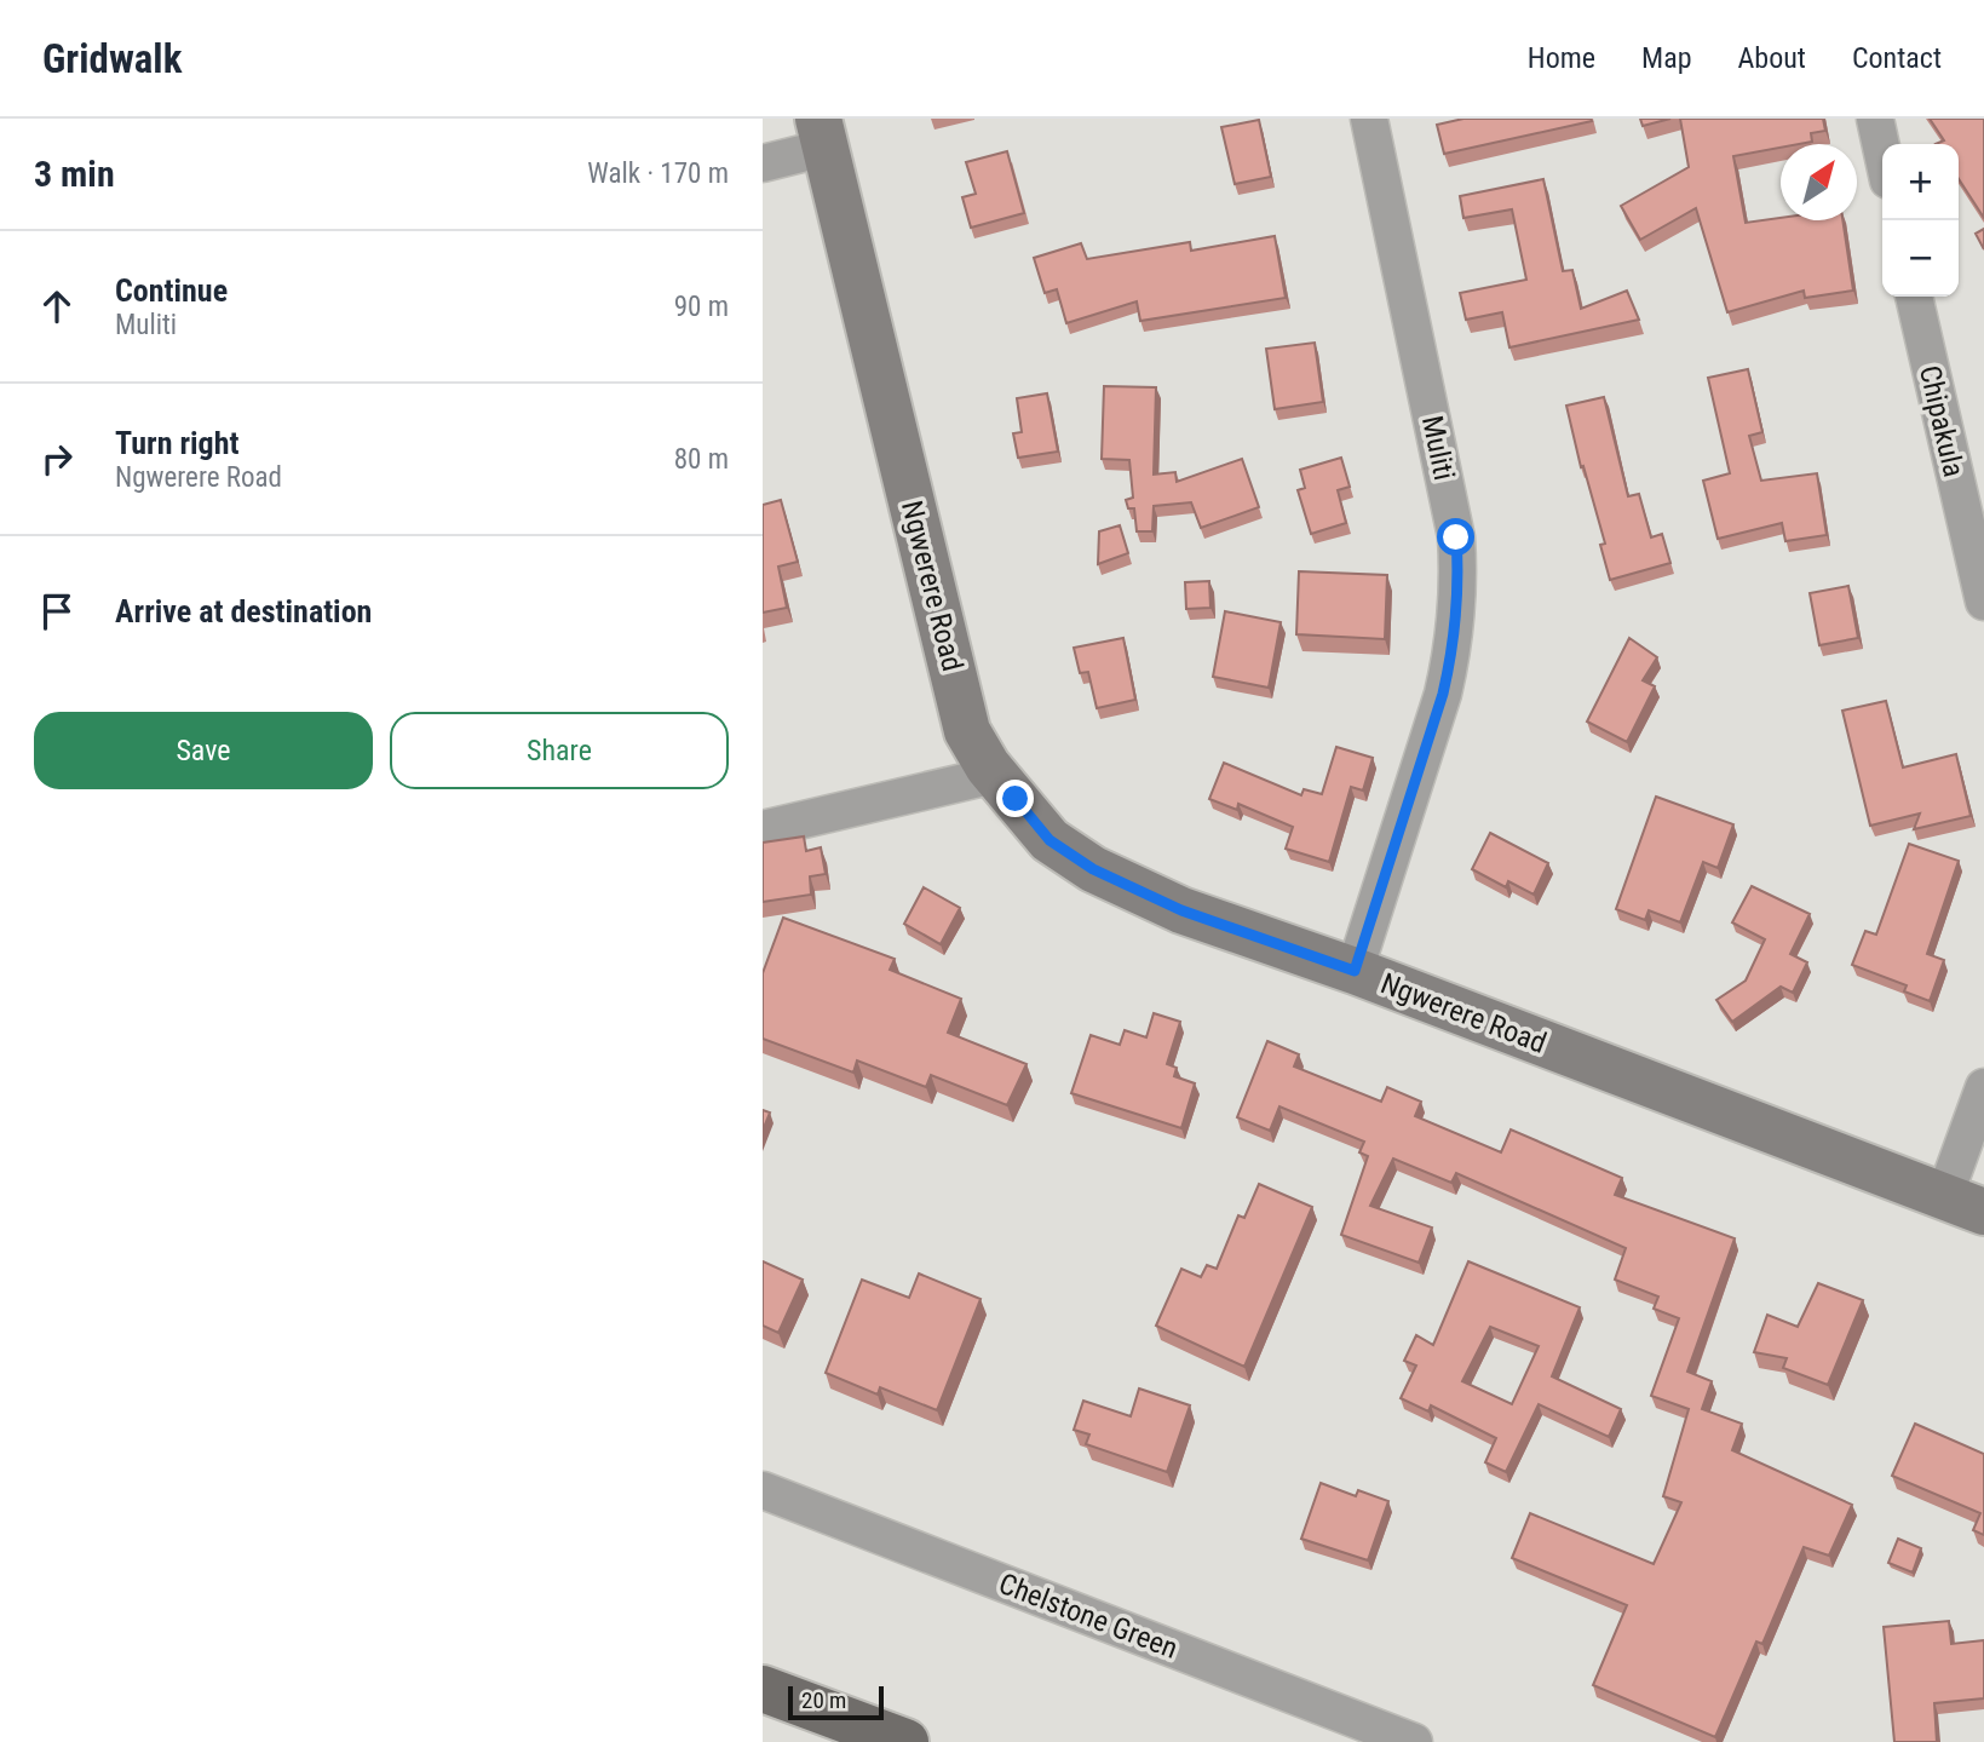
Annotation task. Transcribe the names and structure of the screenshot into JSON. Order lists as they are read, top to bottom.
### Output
{
  "streets": {
    "street": [
      "Chipakula",
      "Muliti",
      "Ngwerere Road",
      "Chelstone Green"
    ]
  },
  "crossings": [
    ["Muliti", "Ngwerere Road"]
  ],
  "scale_bar": "20 m",
  "north": "top right",
  "page": {
    "header": "Gridwalk",
    "nav": [
      "Home",
      "Map",
      "About",
      "Contact"
    ],
    "heading": ["3 min", "Walk · 170 m"],
    "map_buttons": ["+", "−"],
    "list": [
      ["Continue", "Muliti", "90 m"],
      ["Turn right", "Ngwerere Road", "80 m"],
      "Arrive at destination"
    ],
    "buttons": ["Save", "Share"],
    "scale": "20 m"
  }
}
